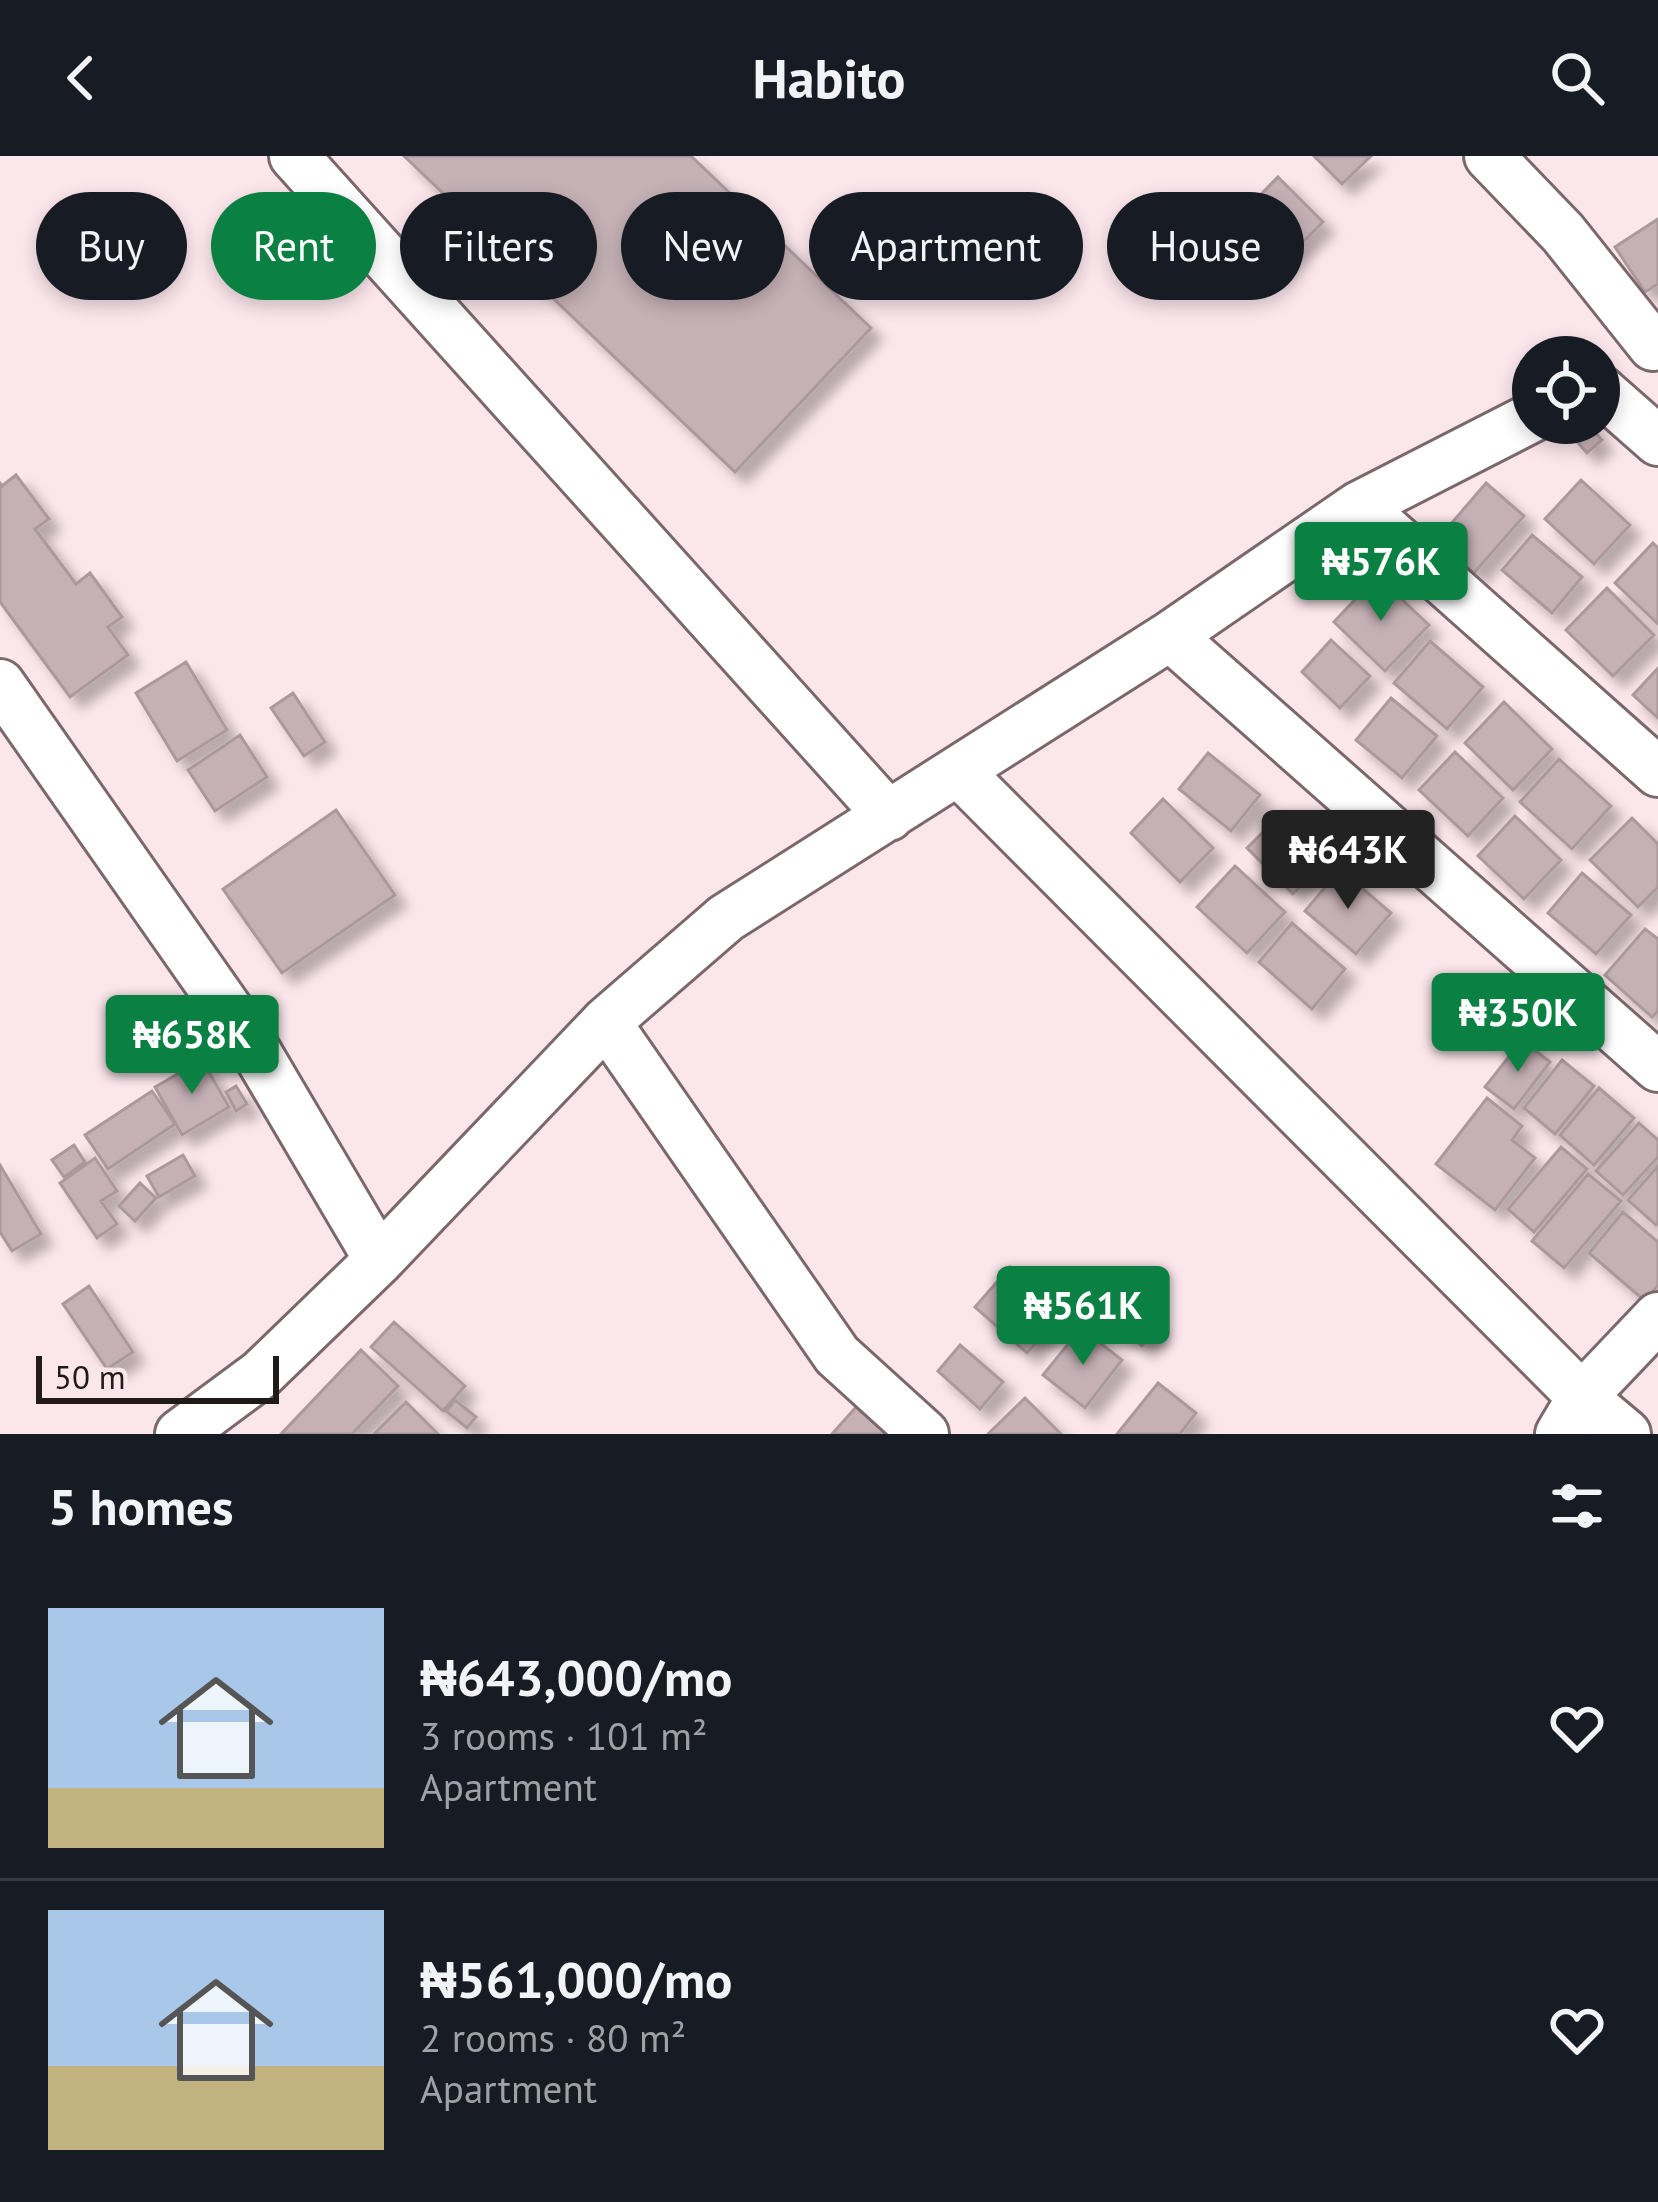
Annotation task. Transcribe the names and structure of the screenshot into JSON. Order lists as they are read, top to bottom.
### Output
{
  "scale_bar": "50 m",
  "page": {
    "header": "Habito",
    "chip": [
      "Buy",
      "Rent",
      "Filters",
      "New",
      "Apartment",
      "House"
    ],
    "price": [
      "₦576K",
      "₦643K",
      "₦350K",
      "₦658K",
      "₦561K"
    ],
    "scale": "50 m",
    "heading": "5 homes",
    "list": [
      {
        "name": "₦643,000/mo",
        "note": "3 rooms · 101 m² · Apartment"
      },
      {
        "name": "₦561,000/mo",
        "note": "2 rooms · 80 m² · Apartment"
      }
    ]
  }
}
